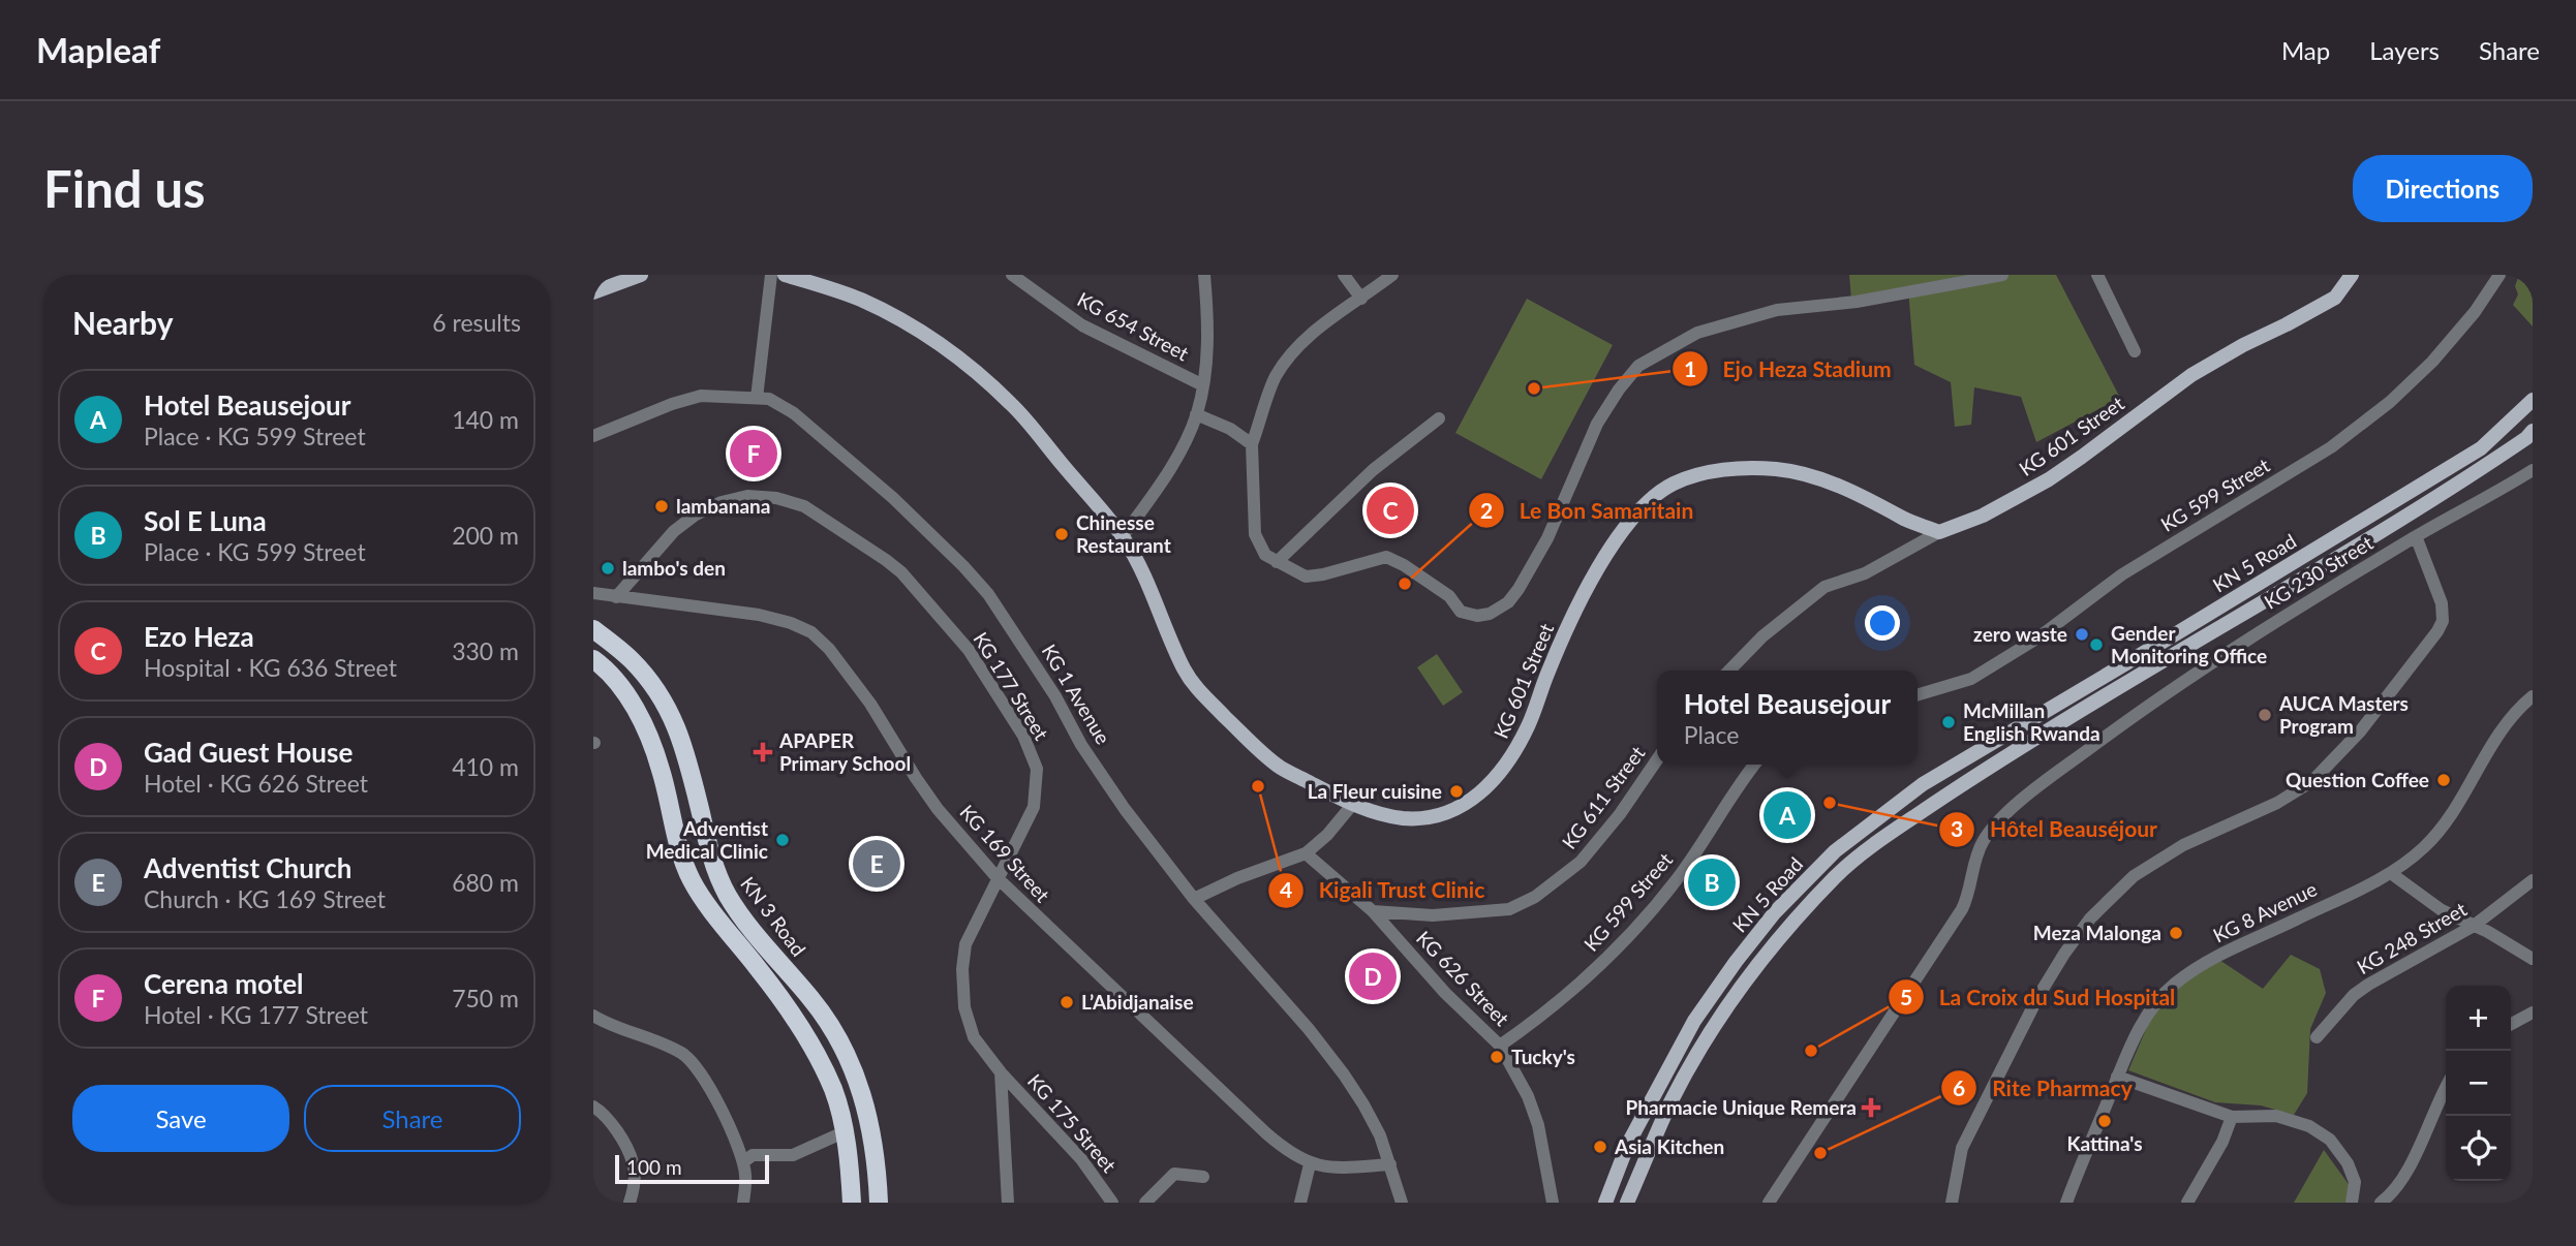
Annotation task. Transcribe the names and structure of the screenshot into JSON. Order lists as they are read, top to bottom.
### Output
{
  "streets": {
    "highway": ["KN 3 Road"],
    "main road": ["KG 601 Street", "KN 5 Road"],
    "street": [
      "KG 654 Street",
      "KG 599 Street",
      "KG 230 Street",
      "KG 177 Street",
      "KG 1 Avenue",
      "KG 611 Street",
      "KG 169 Street",
      "KG 8 Avenue",
      "KG 248 Street",
      "KG 626 Street",
      "KG 175 Street"
    ]
  },
  "crossings": [
    ["KG 599 Street", "KG 626 Street"],
    ["KG 177 Street", "KG 169 Street"],
    ["KG 177 Street", "KG 175 Street"],
    ["KG 1 Avenue", "KG 169 Street"],
    ["KG 611 Street", "KG 626 Street"]
  ],
  "places": {
    "other": [
      "Ejo Heza Stadium",
      "lambanana",
      "Chinesse Restaurant",
      "lambo's den",
      "Le Bon Samaritain",
      "zero waste",
      "Gender Monitoring Office",
      "AUCA Masters Program",
      "McMillan English Rwanda",
      "Question Coffee",
      "Kigali Trust Clinic",
      "La Fleur cuisine",
      "Hôtel Beauséjour",
      "Adventist Medical Clinic",
      "Meza Malonga",
      "L’Abidjanaise",
      "La Croix du Sud Hospital",
      "Tucky's",
      "Kattina's",
      "Asia Kitchen",
      "Rite Pharmacy"
    ],
    "health": ["APAPER Primary School", "Pharmacie Unique Remera"]
  },
  "scale_bar": "100 m",
  "page": {
    "header": "Mapleaf",
    "nav": ["Map", "Layers", "Share"],
    "buttons": [
      "Directions",
      ["Save", "Share"]
    ],
    "title": "Find us",
    "heading": ["Nearby", "6 results"],
    "list": [
      {
        "mark": "A",
        "name": "Hotel Beausejour",
        "note": "Place · KG 599 Street",
        "value": "140 m"
      },
      {
        "mark": "B",
        "name": "Sol E Luna",
        "note": "Place · KG 599 Street",
        "value": "200 m"
      },
      {
        "mark": "C",
        "name": "Ezo Heza",
        "note": "Hospital · KG 636 Street",
        "value": "330 m"
      },
      {
        "mark": "D",
        "name": "Gad Guest House",
        "note": "Hotel · KG 626 Street",
        "value": "410 m"
      },
      {
        "mark": "E",
        "name": "Adventist Church",
        "note": "Church · KG 169 Street",
        "value": "680 m"
      },
      {
        "mark": "F",
        "name": "Cerena motel",
        "note": "Hotel · KG 177 Street",
        "value": "750 m"
      }
    ],
    "pins": [
      "F",
      "C",
      "A",
      "E",
      "B",
      "D"
    ],
    "popup": ["Hotel Beausejour", "Place"],
    "map_buttons": ["+", "−"],
    "scale": "100 m"
  }
}
